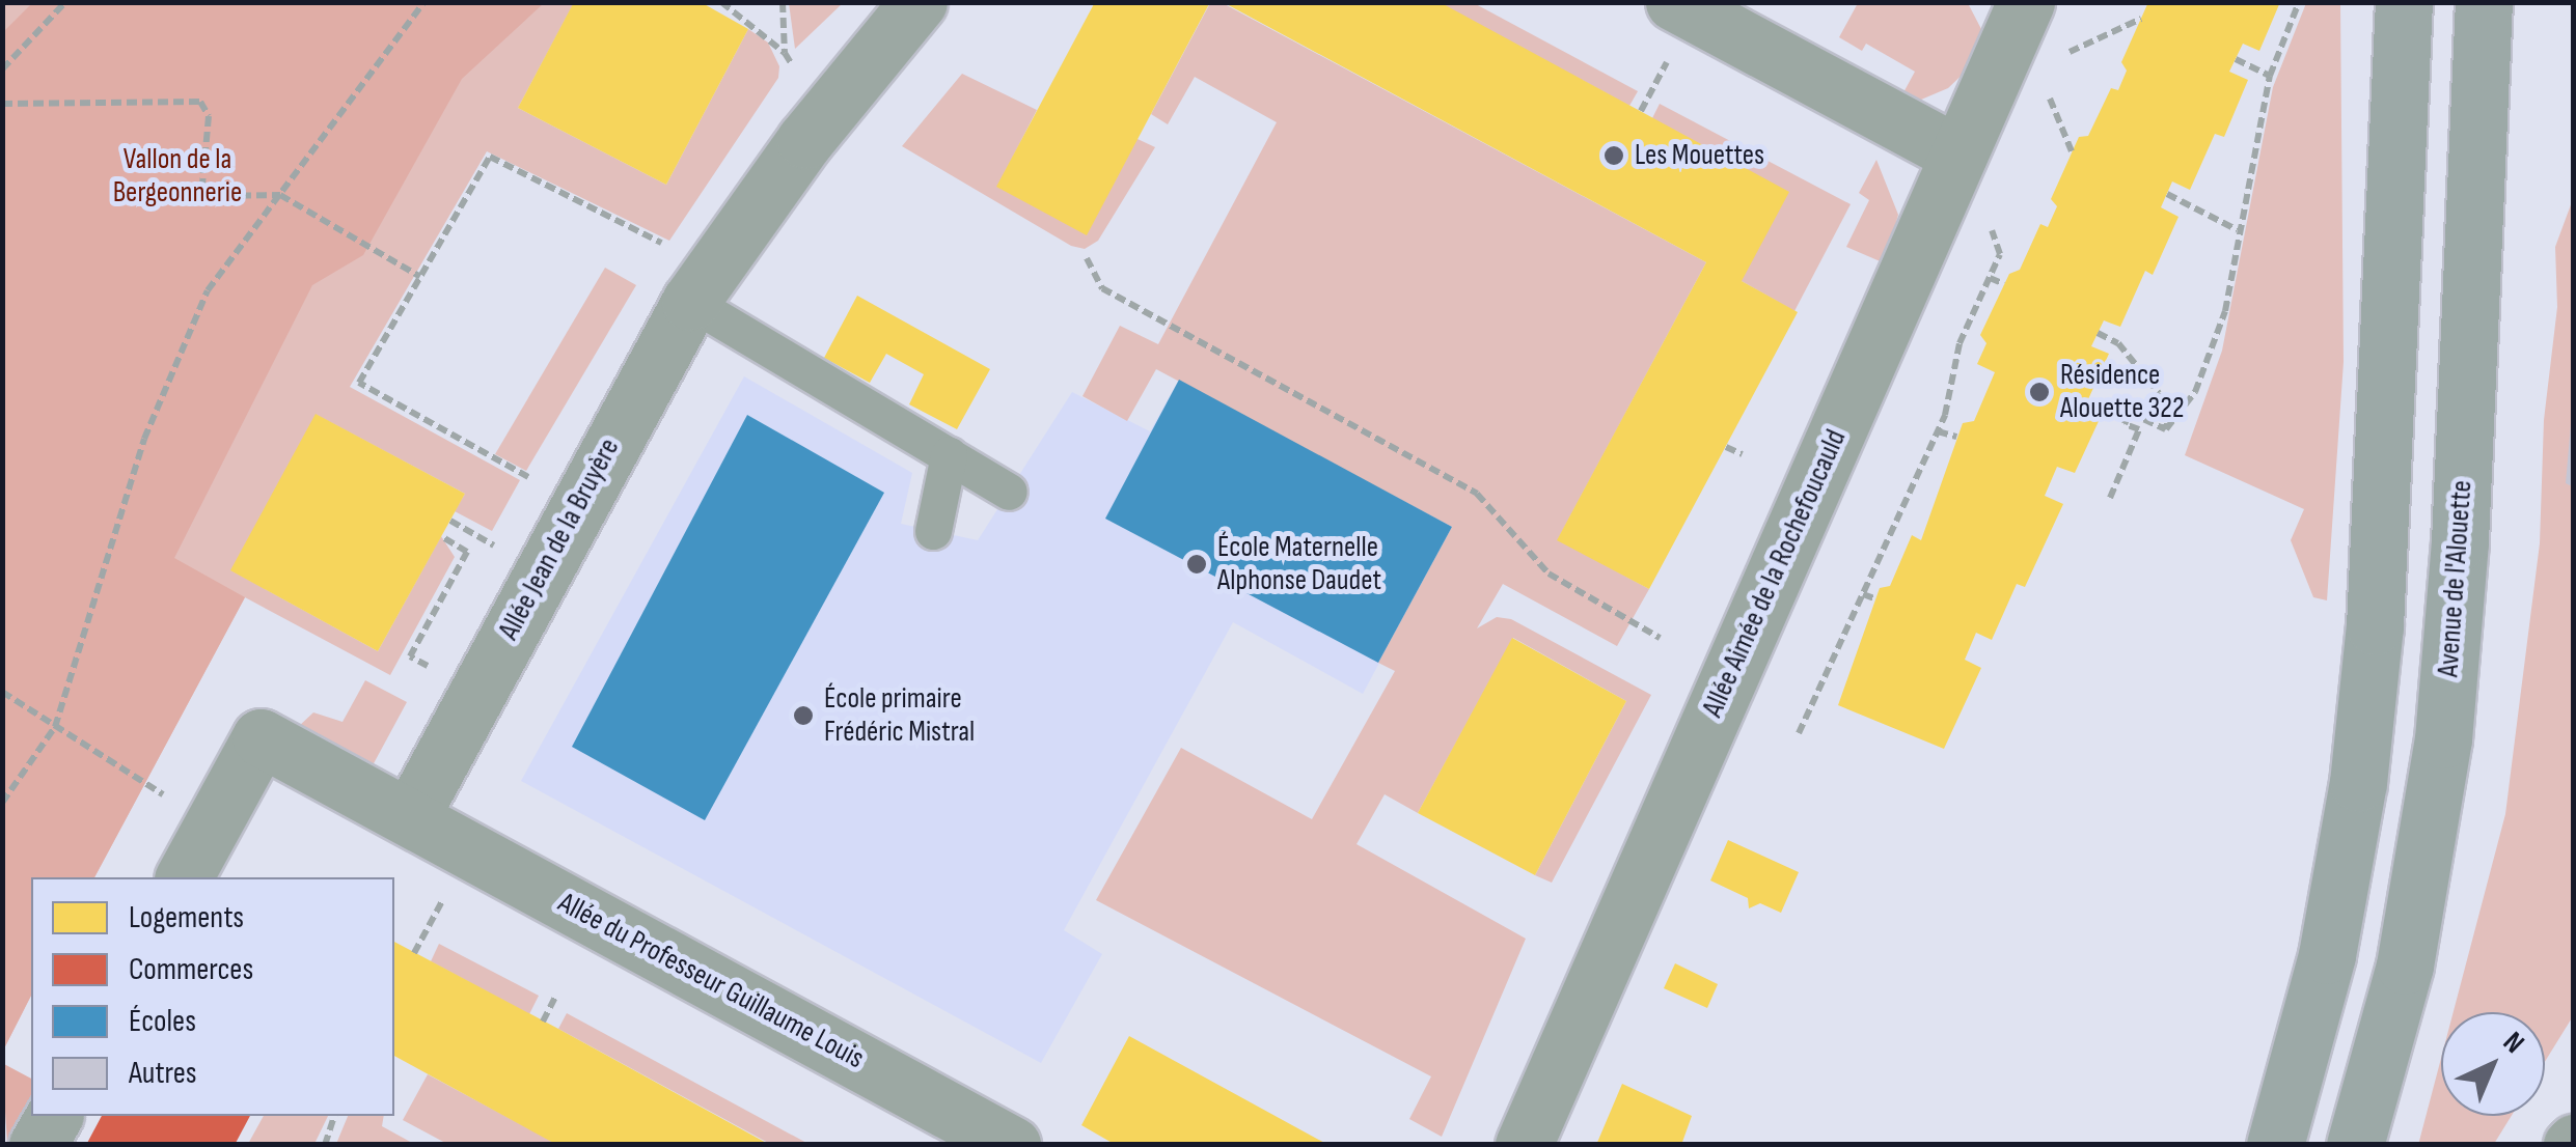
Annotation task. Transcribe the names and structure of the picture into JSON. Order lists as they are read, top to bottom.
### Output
{
  "streets": {
    "main road": ["Avenue de l'Alouette"],
    "street": ["Allée Jean de la Bruyère", "Allée Aimée de la Rochefoucauld", "Allée du Professeur Guillaume Louis"]
  },
  "crossings": [
    ["Allée Jean de la Bruyère", "Allée du Professeur Guillaume Louis"]
  ],
  "parks": ["Vallon de la Bergeonnerie"],
  "places": [
    "Les Mouettes",
    "Résidence Alouette 322",
    "École Maternelle Alphonse Daudet",
    "École primaire Frédéric Mistral"
  ],
  "legend": [
    "Logements",
    "Commerces",
    "Écoles",
    "Autres"
  ],
  "north": "top right"
}
